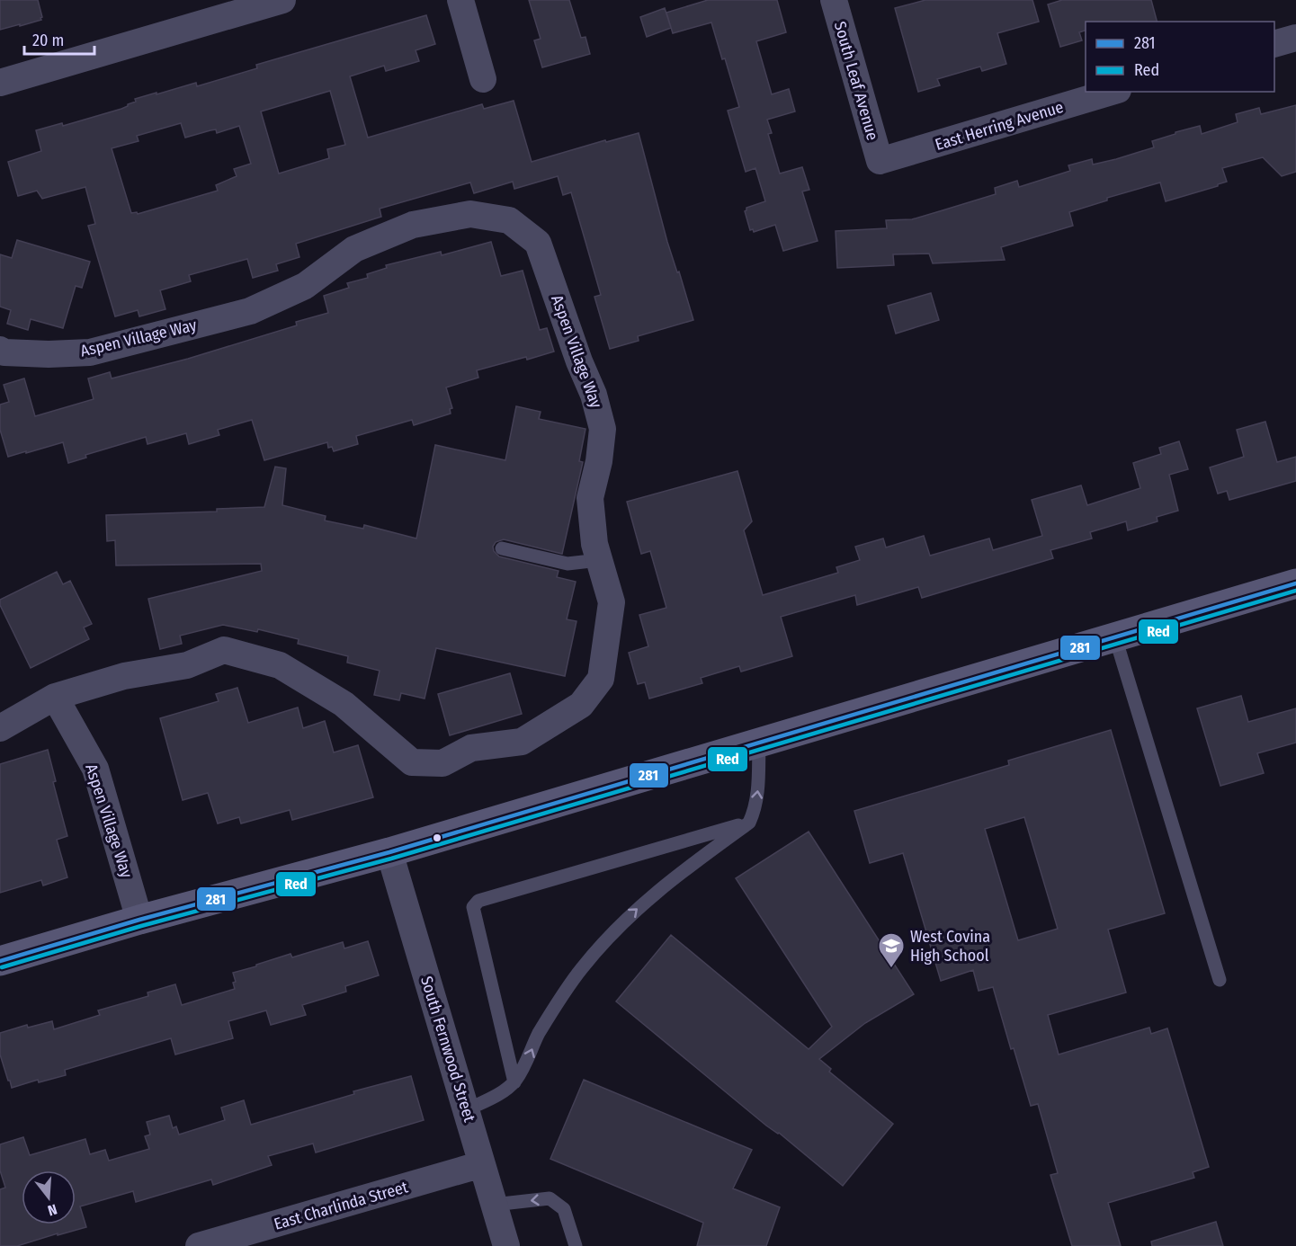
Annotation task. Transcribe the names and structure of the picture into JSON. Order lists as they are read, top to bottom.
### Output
{
  "streets": {
    "street": [
      "South Leaf Avenue",
      "East Herring Avenue",
      "Aspen Village Way",
      "South Fernwood Street",
      "East Charlinda Street"
    ]
  },
  "crossings": [
    ["South Leaf Avenue", "East Herring Avenue"],
    ["South Fernwood Street", "East Charlinda Street"]
  ],
  "places": {
    "school or university": ["West Covina High School"]
  },
  "lines": ["transit line 281", "transit line Red"],
  "legend": ["281", "Red"],
  "scale_bar": "20 m",
  "north": "bottom"
}
